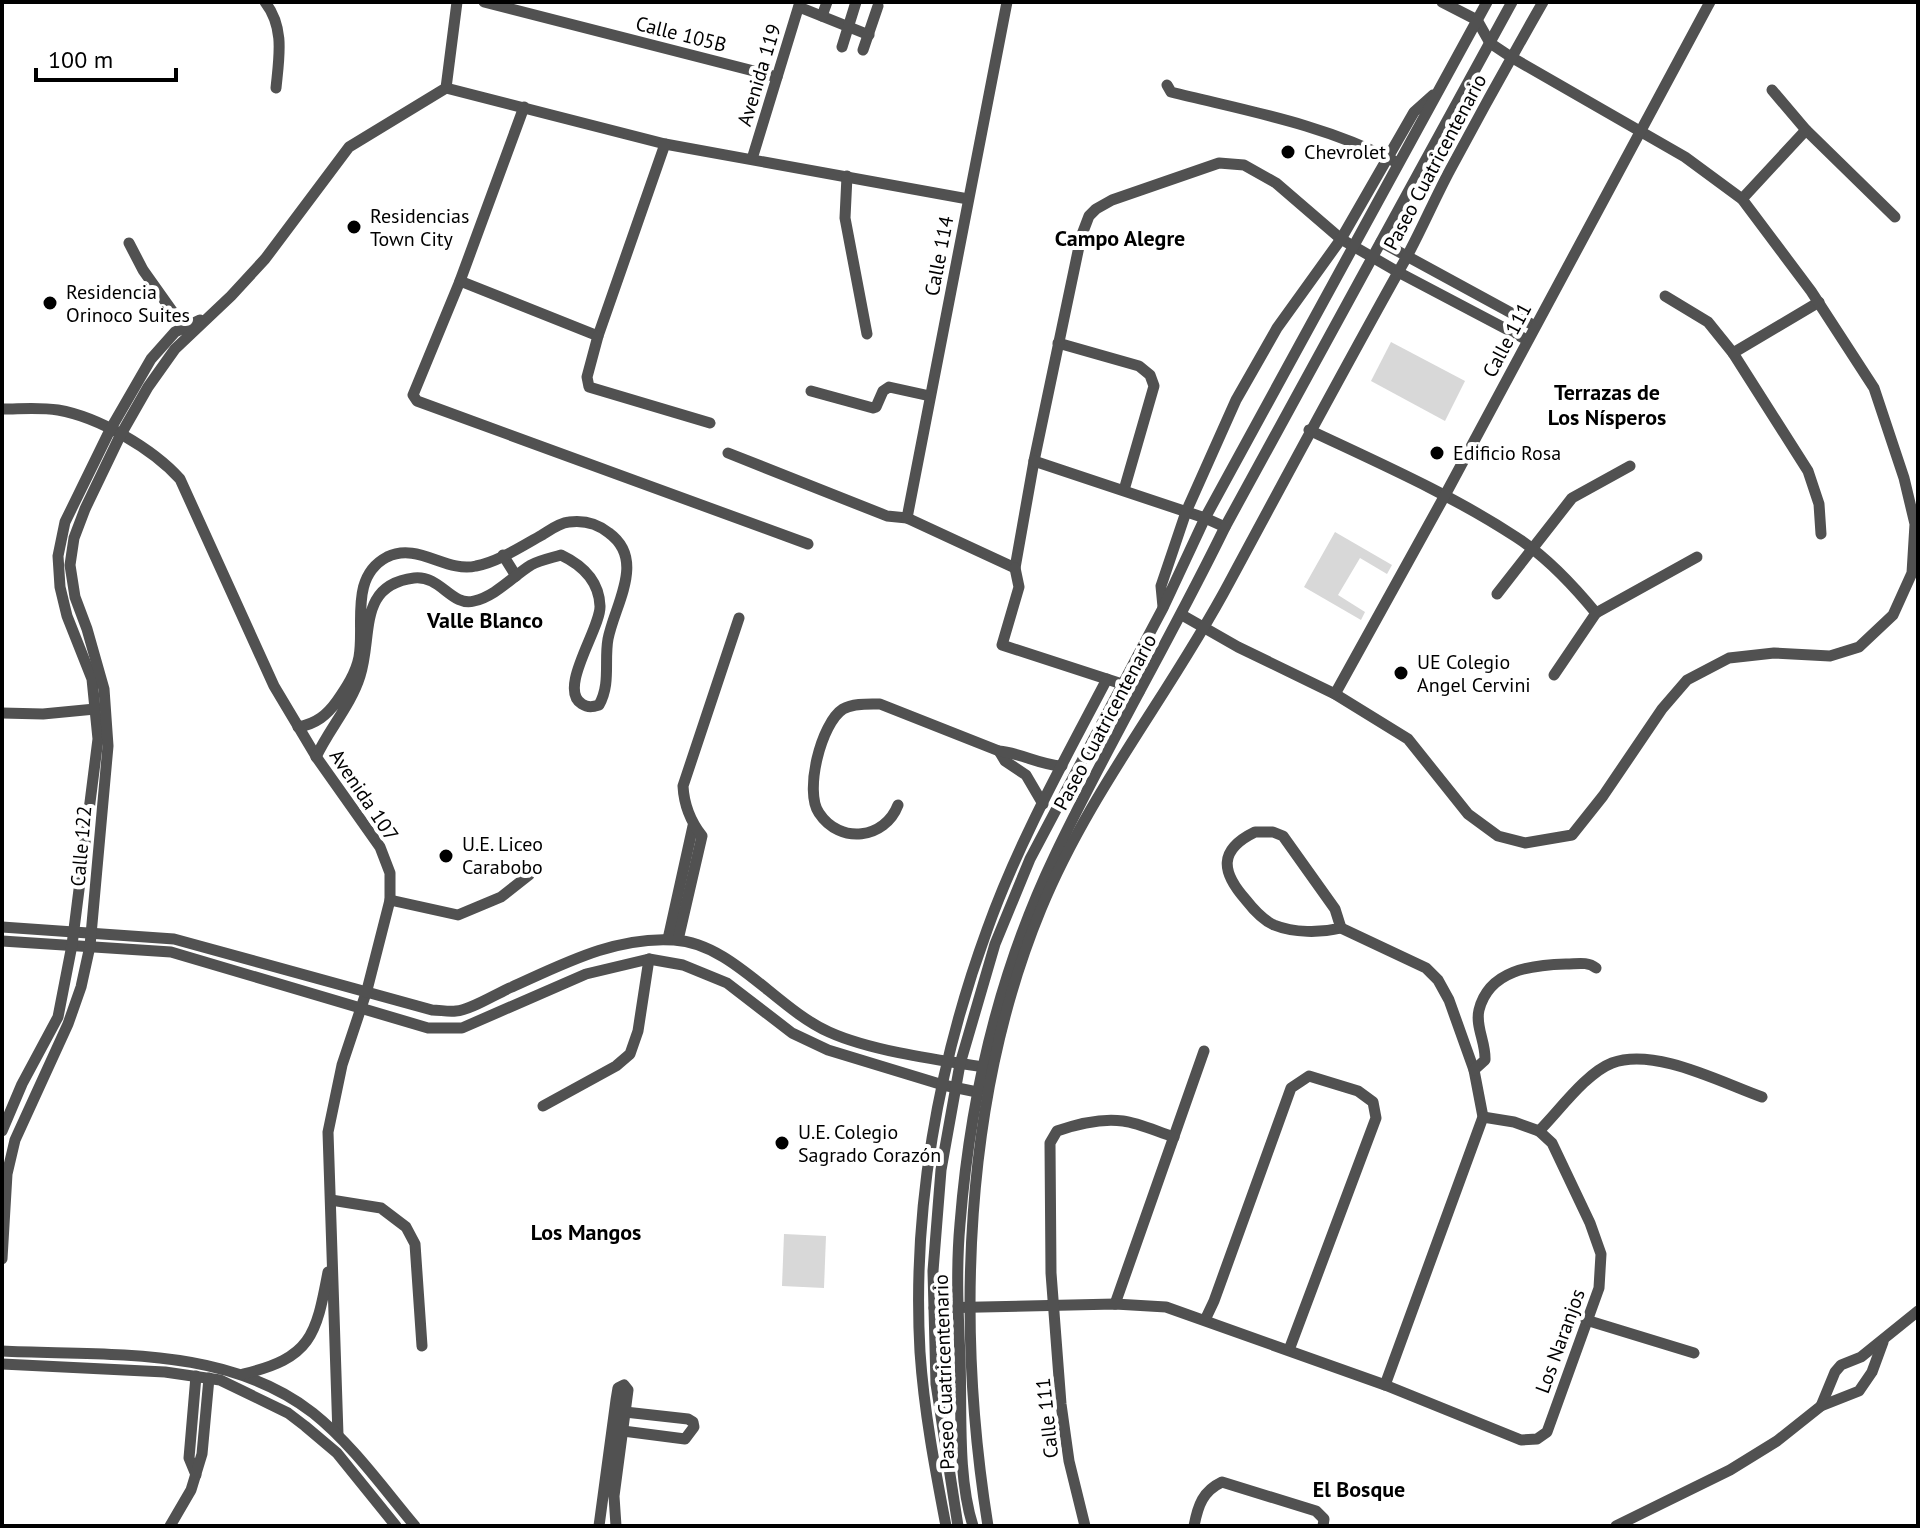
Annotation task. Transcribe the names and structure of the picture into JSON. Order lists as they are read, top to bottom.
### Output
{
  "streets": {
    "street": [
      "Calle 105B",
      "Avenida 119",
      "Paseo Cuatricentenario",
      "Calle 114",
      "Calle 111",
      "Avenida 107",
      "Calle 122",
      "Los Naranjos"
    ]
  },
  "crossings": [
    ["Calle 105B", "Avenida 119"],
    ["Avenida 107", "Calle 122"]
  ],
  "districts": [
    "Campo Alegre",
    "Terrazas de Los Nísperos",
    "Valle Blanco",
    "Los Mangos",
    "El Bosque"
  ],
  "places": [
    "Chevrolet",
    "Residencias Town City",
    "Residencia Orinoco Suites",
    "Edificio Rosa",
    "UE Colegio Angel Cervini",
    "U.E. Liceo Carabobo",
    "U.E. Colegio Sagrado Corazón"
  ],
  "scale_bar": "100 m"
}
